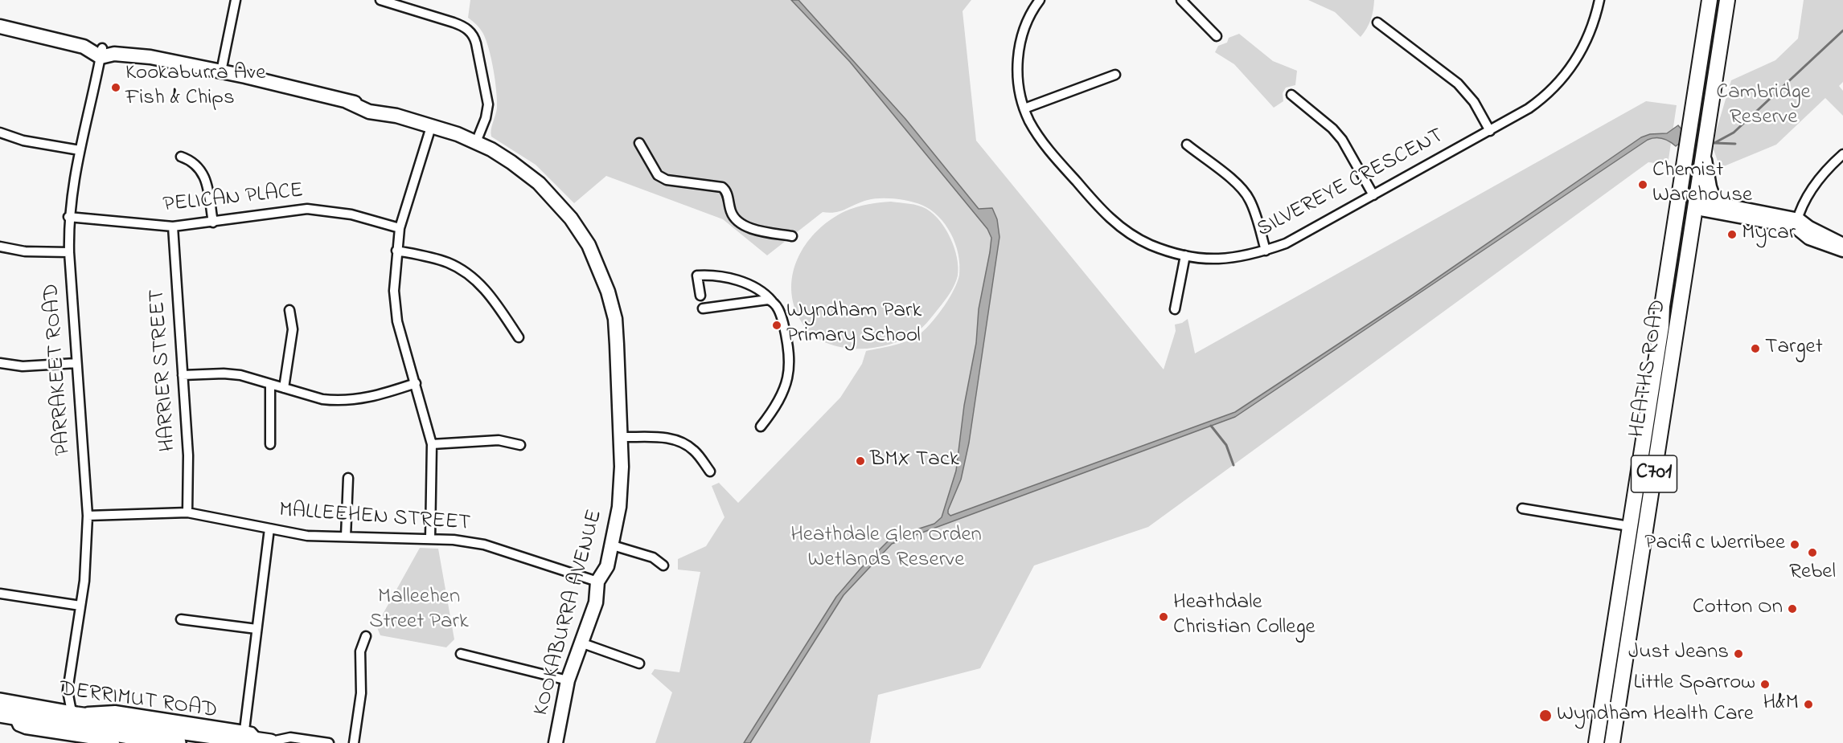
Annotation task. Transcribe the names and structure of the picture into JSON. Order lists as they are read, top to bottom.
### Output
{
  "streets": {
    "highway": ["DERRIMUT ROAD"],
    "main road": ["HEATHS ROAD", "C701"],
    "street": [
      "SILVEREYE CRESCENT",
      "PELICAN PLACE",
      "PARRAKEET ROAD",
      "HARRIER STREET",
      "MALLEEHEN STREET",
      "KOOKABURRA AVENUE"
    ]
  },
  "crossings": [
    ["PELICAN PLACE", "PARRAKEET ROAD"],
    ["PELICAN PLACE", "HARRIER STREET"],
    ["PARRAKEET ROAD", "MALLEEHEN STREET"],
    ["PARRAKEET ROAD", "KOOKABURRA AVENUE"],
    ["PARRAKEET ROAD", "DERRIMUT ROAD"],
    ["HARRIER STREET", "MALLEEHEN STREET"],
    ["MALLEEHEN STREET", "KOOKABURRA AVENUE"]
  ],
  "parks": ["Cambridge Reserve", "Heathdale Glen Orden Wetlands Reserve", "Malleehen Street Park"],
  "places": [
    "Kookaburra Ave Fish & Chips",
    "Chemist Warehouse",
    "Mycar",
    "Wyndham Park Primary School",
    "Target",
    "BMX Tack",
    "Pacific Werribee",
    "Rebel",
    "Cotton On",
    "Heathdale Christian College",
    "Just Jeans",
    "Little Sparrow",
    "H&M",
    "Wyndham Health Care"
  ]
}
